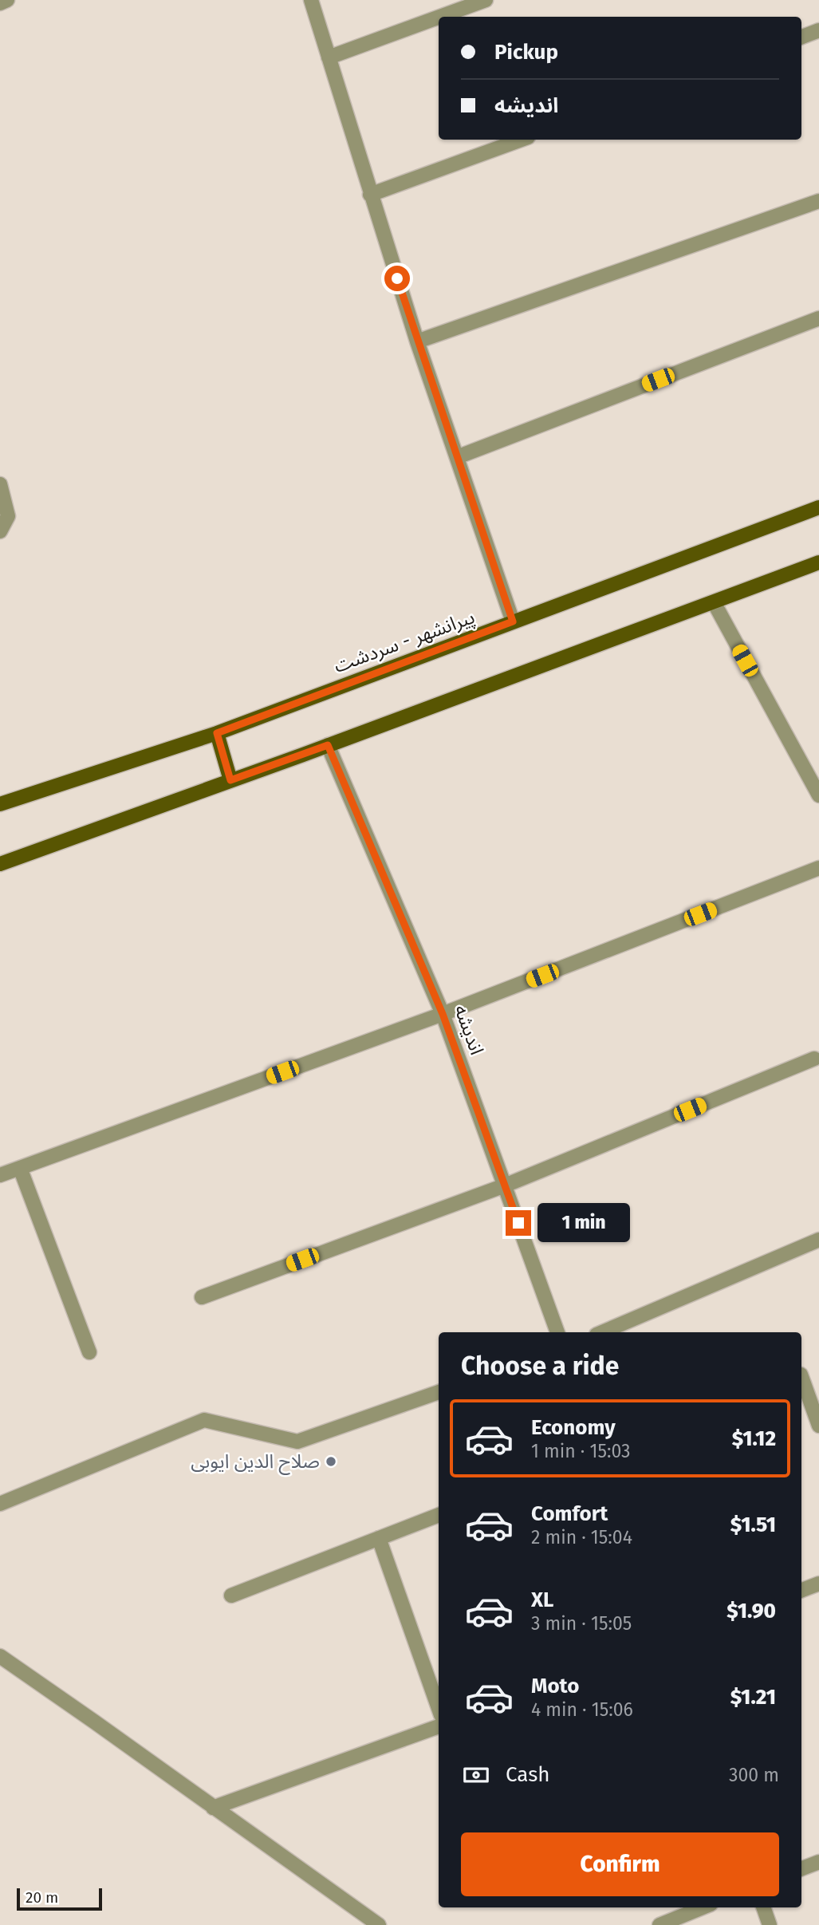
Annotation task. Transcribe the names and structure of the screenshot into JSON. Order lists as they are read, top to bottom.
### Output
{
  "streets": {
    "main road": ["پیرانشهر - سردشت"],
    "street": ["اندیشه"]
  },
  "places": ["صلاح الدین ایوبی"],
  "scale_bar": "20 m",
  "page": {
    "banner": ["Pickup", "اندیشه"],
    "bubble": "1 min",
    "heading": "Choose a ride",
    "list": [
      {
        "name": "Economy",
        "note": "1 min · 15:03",
        "value": "$1.12"
      },
      {
        "name": "Comfort",
        "note": "2 min · 15:04",
        "value": "$1.51"
      },
      {
        "name": "XL",
        "note": "3 min · 15:05",
        "value": "$1.90"
      },
      {
        "name": "Moto",
        "note": "4 min · 15:06",
        "value": "$1.21"
      }
    ],
    "pay": ["Cash", "300 m"],
    "buttons": "Confirm",
    "scale": "20 m"
  }
}
